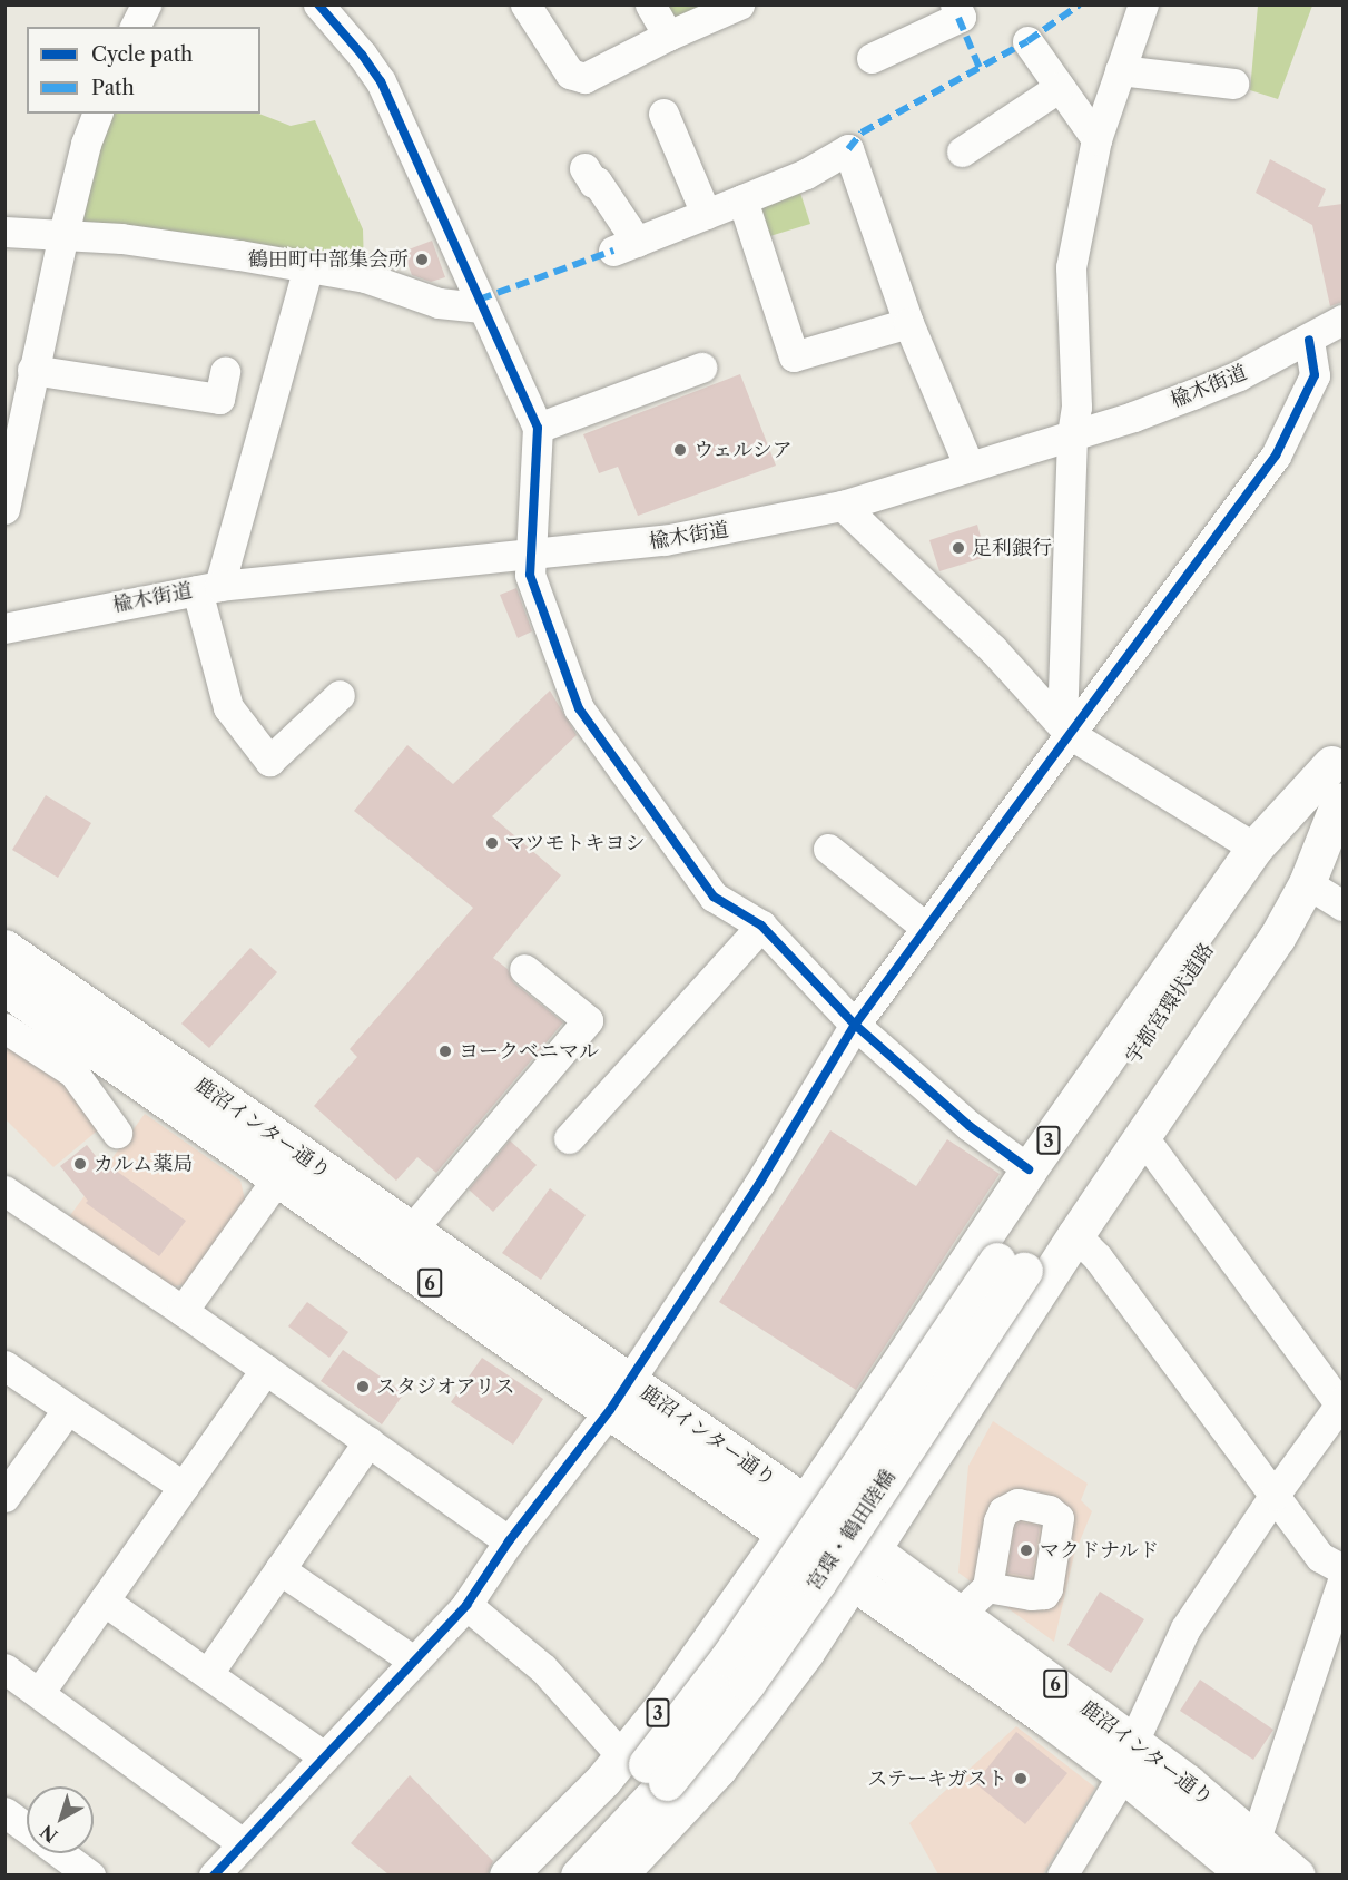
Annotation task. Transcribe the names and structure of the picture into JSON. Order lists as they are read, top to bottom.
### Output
{
  "streets": {
    "main road": [
      "宇都宮環状道路",
      "鹿沼インター通り",
      "3",
      "6",
      "宮環・鶴田陸橋"
    ],
    "street": ["楡木街道"]
  },
  "crossings": [
    ["宇都宮環状道路", "3"],
    ["宇都宮環状道路", "宮環・鶴田陸橋"],
    ["鹿沼インター通り", "3"],
    ["3", "宮環・鶴田陸橋"]
  ],
  "places": [
    "鶴田町中部集会所",
    "ウェルシア",
    "足利銀行",
    "マツモトキヨシ",
    "ヨークベニマル",
    "カルム薬局",
    "スタジオアリス",
    "マクドナルド",
    "ステーキガスト"
  ],
  "legend": ["Cycle path", "Path"],
  "north": "bottom left"
}
